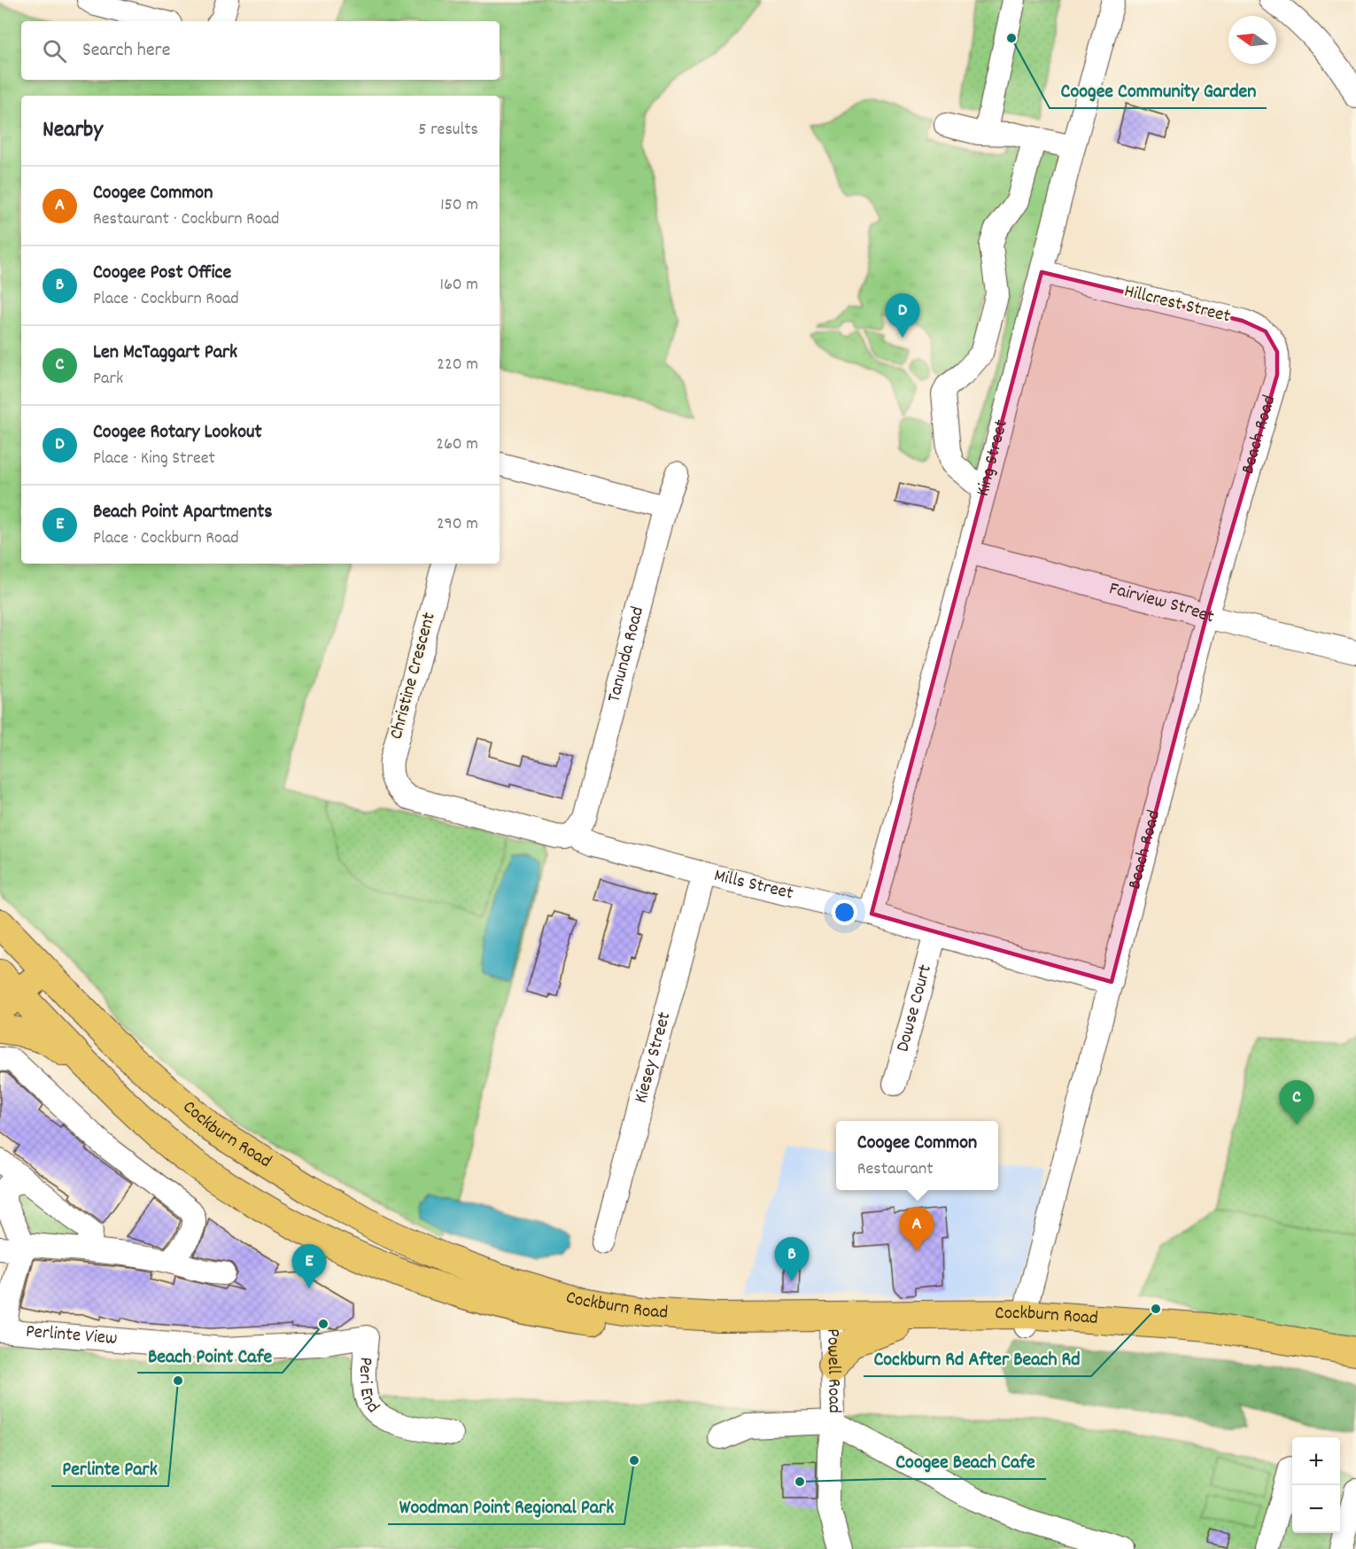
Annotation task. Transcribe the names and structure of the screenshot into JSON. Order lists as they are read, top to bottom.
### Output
{
  "streets": {
    "main road": ["Cockburn Road"],
    "street": [
      "Hillcrest Street",
      "Beach Road",
      "King Street",
      "Fairview Street",
      "Tanunda Road",
      "Christine Crescent",
      "Mills Street",
      "Dowse Court",
      "Kiesey Street",
      "Perlinte View",
      "Powell Road",
      "Peri End"
    ]
  },
  "crossings": [
    ["Hillcrest Street", "Beach Road"],
    ["Hillcrest Street", "King Street"],
    ["Beach Road", "Fairview Street"],
    ["Beach Road", "Mills Street"],
    ["Beach Road", "Cockburn Road"],
    ["King Street", "Fairview Street"],
    ["King Street", "Mills Street"],
    ["Tanunda Road", "Mills Street"],
    ["Christine Crescent", "Mills Street"],
    ["Mills Street", "Dowse Court"],
    ["Mills Street", "Kiesey Street"],
    ["Cockburn Road", "Powell Road"],
    ["Perlinte View", "Peri End"]
  ],
  "places": [
    "Coogee Community Garden",
    "Cockburn Rd After Beach Rd",
    "Beach Point Cafe",
    "Perlinte Park",
    "Woodman Point Regional Park",
    "Coogee Beach Cafe"
  ],
  "north": "left",
  "page": {
    "search": "Search here",
    "heading": ["Nearby", "5 results"],
    "list": [
      {
        "mark": "A",
        "name": "Coogee Common",
        "note": "Restaurant · Cockburn Road",
        "value": "150 m"
      },
      {
        "mark": "B",
        "name": "Coogee Post Office",
        "note": "Place · Cockburn Road",
        "value": "160 m"
      },
      {
        "mark": "C",
        "name": "Len McTaggart Park",
        "note": "Park",
        "value": "220 m"
      },
      {
        "mark": "D",
        "name": "Coogee Rotary Lookout",
        "note": "Place · King Street",
        "value": "260 m"
      },
      {
        "mark": "E",
        "name": "Beach Point Apartments",
        "note": "Place · Cockburn Road",
        "value": "290 m"
      }
    ],
    "pins": [
      "D",
      "C",
      "A",
      "B",
      "E"
    ],
    "popup": ["Coogee Common", "Restaurant"],
    "map_buttons": ["+", "−"]
  }
}
